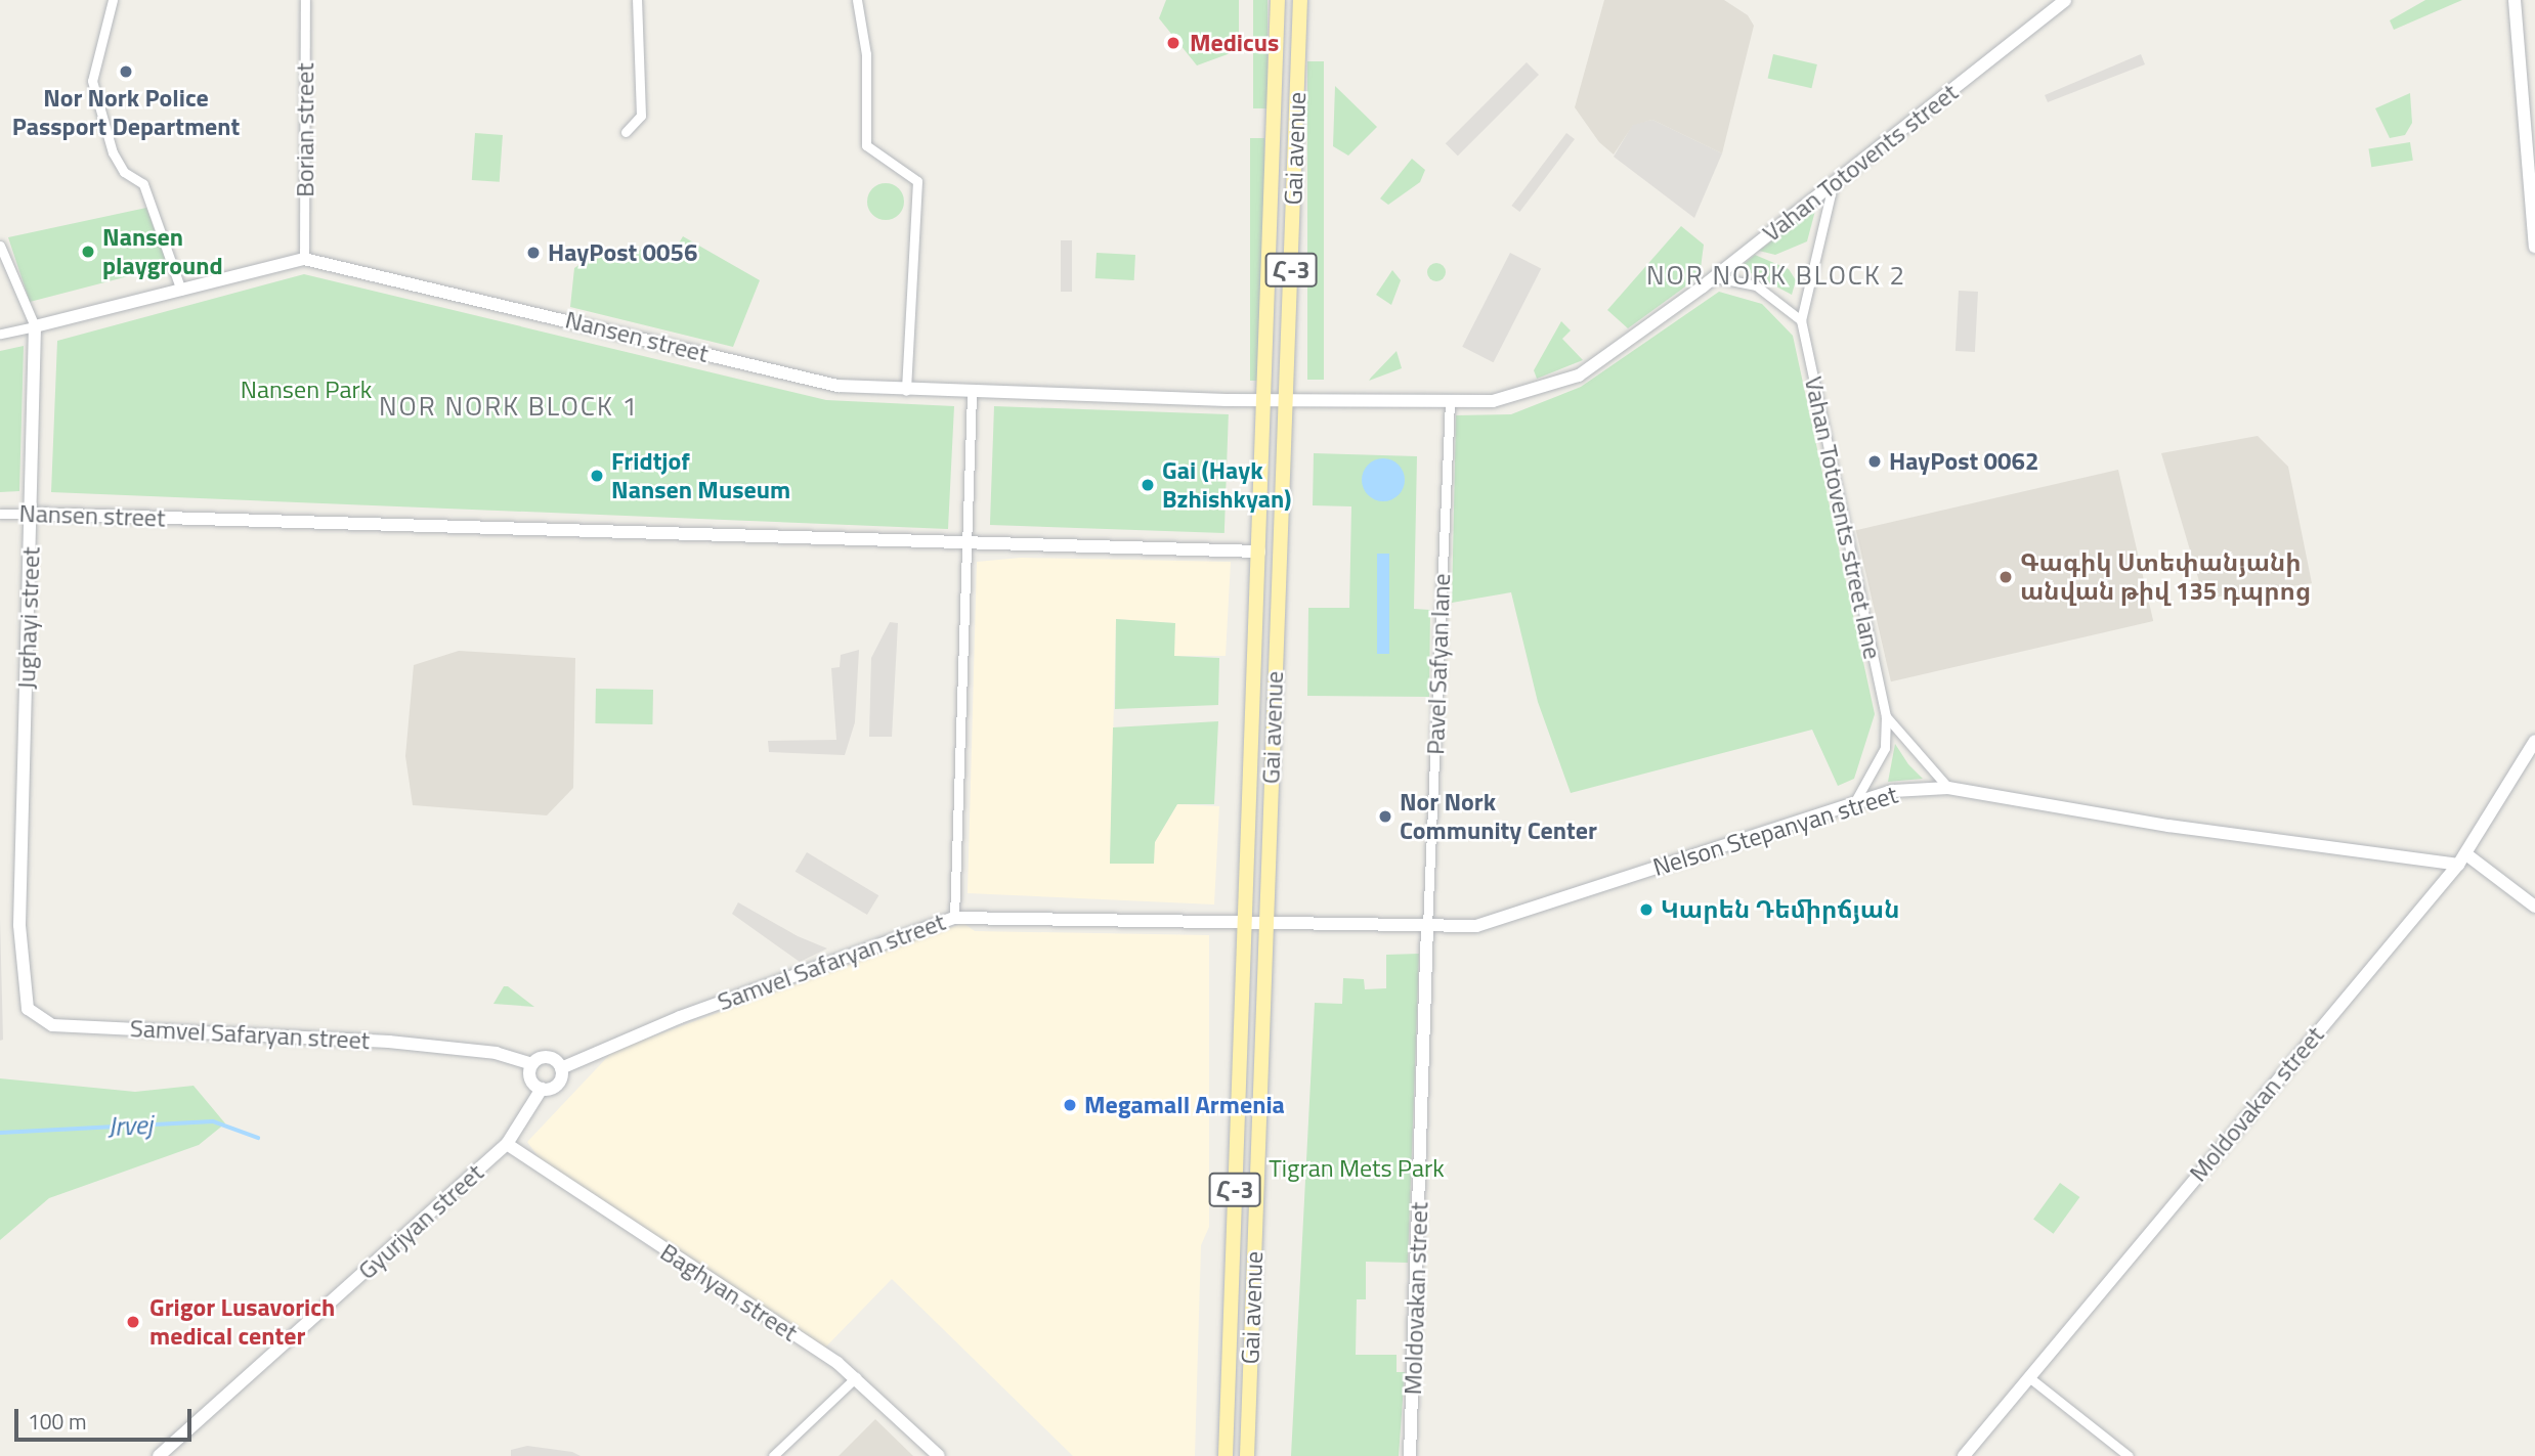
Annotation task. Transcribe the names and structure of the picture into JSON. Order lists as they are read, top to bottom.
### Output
{
  "streets": {
    "main road": ["Gai avenue", "Հ-3"],
    "street": [
      "Borian street",
      "Vahan Totovents street",
      "Nansen street",
      "Vahan Totovents street lane",
      "Jughayi street",
      "Pavel Safyan lane",
      "Nelson Stepanyan street",
      "Samvel Safaryan street",
      "Moldovakan street",
      "Gyurjyan street",
      "Baghyan street"
    ]
  },
  "crossings": [
    ["Borian street", "Nansen street"],
    ["Gai avenue", "Vahan Totovents street"],
    ["Gai avenue", "Nansen street"],
    ["Gai avenue", "Nelson Stepanyan street"],
    ["Gai avenue", "Samvel Safaryan street"],
    ["Vahan Totovents street", "Nansen street"],
    ["Vahan Totovents street", "Vahan Totovents street lane"],
    ["Vahan Totovents street", "Pavel Safyan lane"],
    ["Nansen street", "Jughayi street"],
    ["Vahan Totovents street lane", "Nelson Stepanyan street"],
    ["Jughayi street", "Samvel Safaryan street"],
    ["Pavel Safyan lane", "Nelson Stepanyan street"],
    ["Pavel Safyan lane", "Moldovakan street"],
    ["Nelson Stepanyan street", "Samvel Safaryan street"],
    ["Nelson Stepanyan street", "Moldovakan street"],
    ["Samvel Safaryan street", "Gyurjyan street"],
    ["Gyurjyan street", "Baghyan street"]
  ],
  "districts": ["NOR NORK BLOCK 2", "NOR NORK BLOCK 1"],
  "water": ["Jrvej"],
  "parks": ["Nansen Park", "Tigran Mets Park"],
  "places": [
    "Medicus",
    "Nor Nork Police Passport Department",
    "Nansen playground",
    "HayPost 0056",
    "HayPost 0062",
    "Fridtjof Nansen Museum",
    "Gai (Hayk Bzhishkyan)",
    "Գագիկ Ստեփանյանի անվան թիվ 135 դպրոց",
    "Nor Nork Community Center",
    "Կարեն Դեմիրճյան",
    "Megamall Armenia",
    "Grigor Lusavorich medical center"
  ],
  "scale_bar": "100 m"
}
